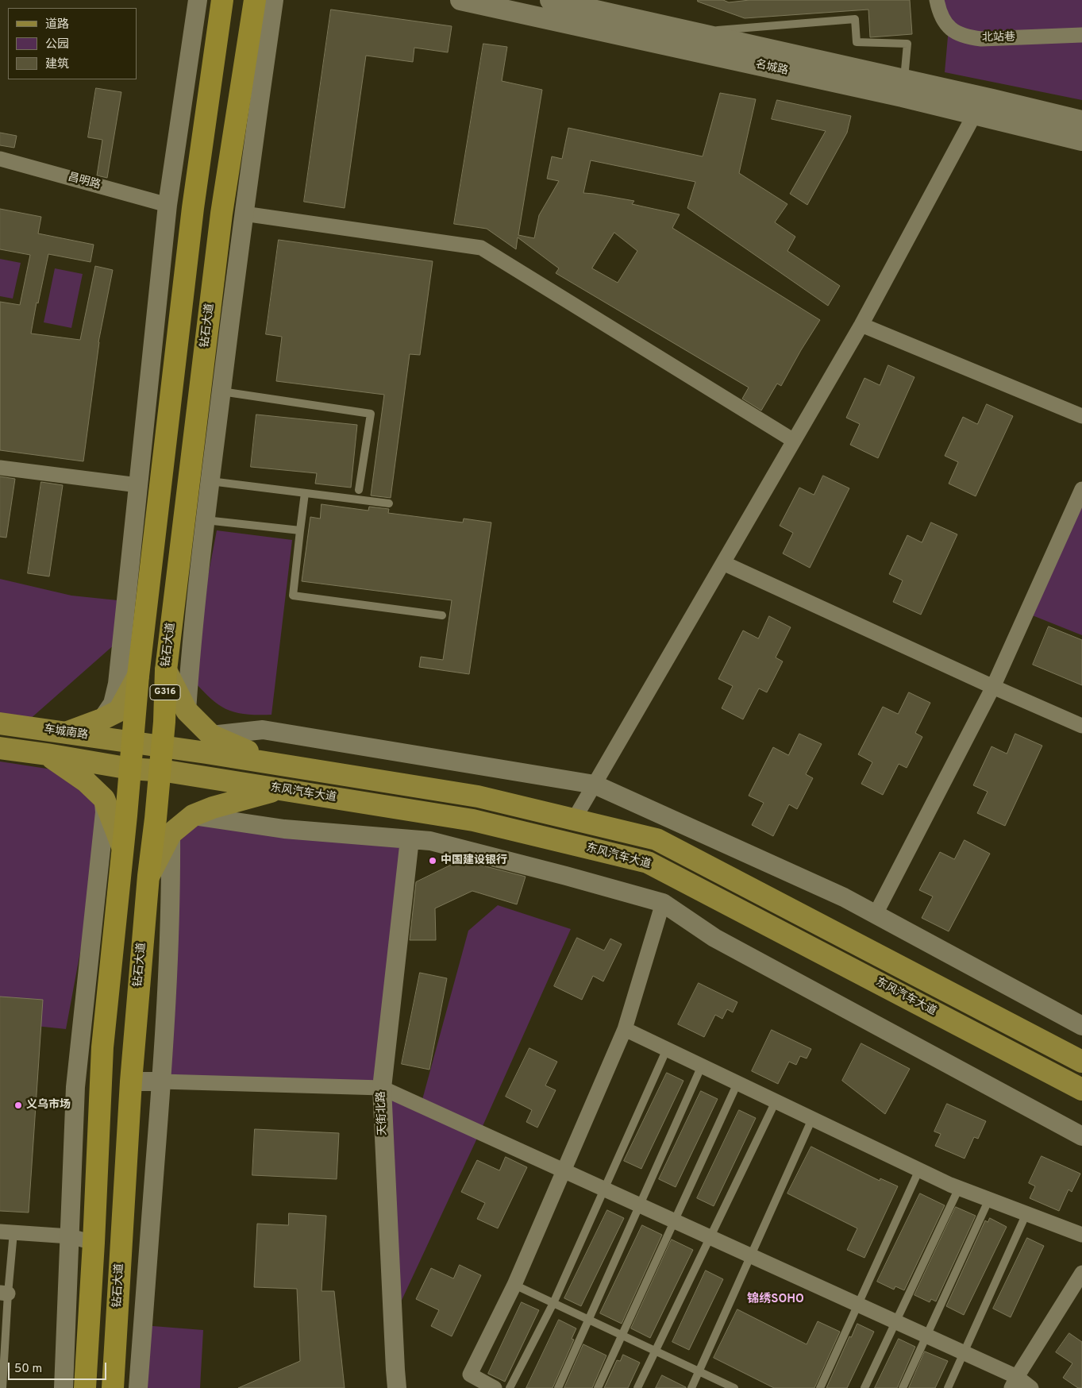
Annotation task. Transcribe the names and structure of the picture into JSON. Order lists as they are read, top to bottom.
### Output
{
  "streets": {
    "highway": ["钻石大道", "G316"],
    "main road": ["名城路", "车城南路", "东风汽车大道"],
    "street": ["北站巷", "昌明路", "天街北路"]
  },
  "crossings": [
    ["钻石大道", "东风汽车大道"],
    ["G316", "车城南路"],
    ["G316", "东风汽车大道"]
  ],
  "districts": ["锦绣SOHO"],
  "places": ["中国建设银行", "义乌市场"],
  "legend": ["道路", "公园", "建筑"],
  "scale_bar": "50 m"
}
